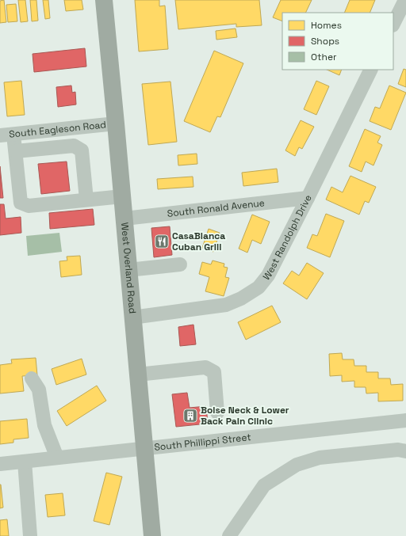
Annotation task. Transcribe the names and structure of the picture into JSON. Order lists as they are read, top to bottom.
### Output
{
  "streets": {
    "main road": ["West Overland Road"],
    "street": [
      "South Eagleson Road",
      "South Ronald Avenue",
      "West Randolph Drive",
      "South Phillippi Street"
    ]
  },
  "crossings": [
    ["South Eagleson Road", "West Overland Road"],
    ["South Ronald Avenue", "West Randolph Drive"],
    ["South Ronald Avenue", "West Overland Road"],
    ["West Randolph Drive", "West Overland Road"],
    ["West Overland Road", "South Phillippi Street"]
  ],
  "places": {
    "restaurant": ["CasaBlanca Cuban Grill"],
    "building": ["Boise Neck & Lower Back Pain Clinic"]
  },
  "legend": ["Homes", "Shops", "Other"]
}
